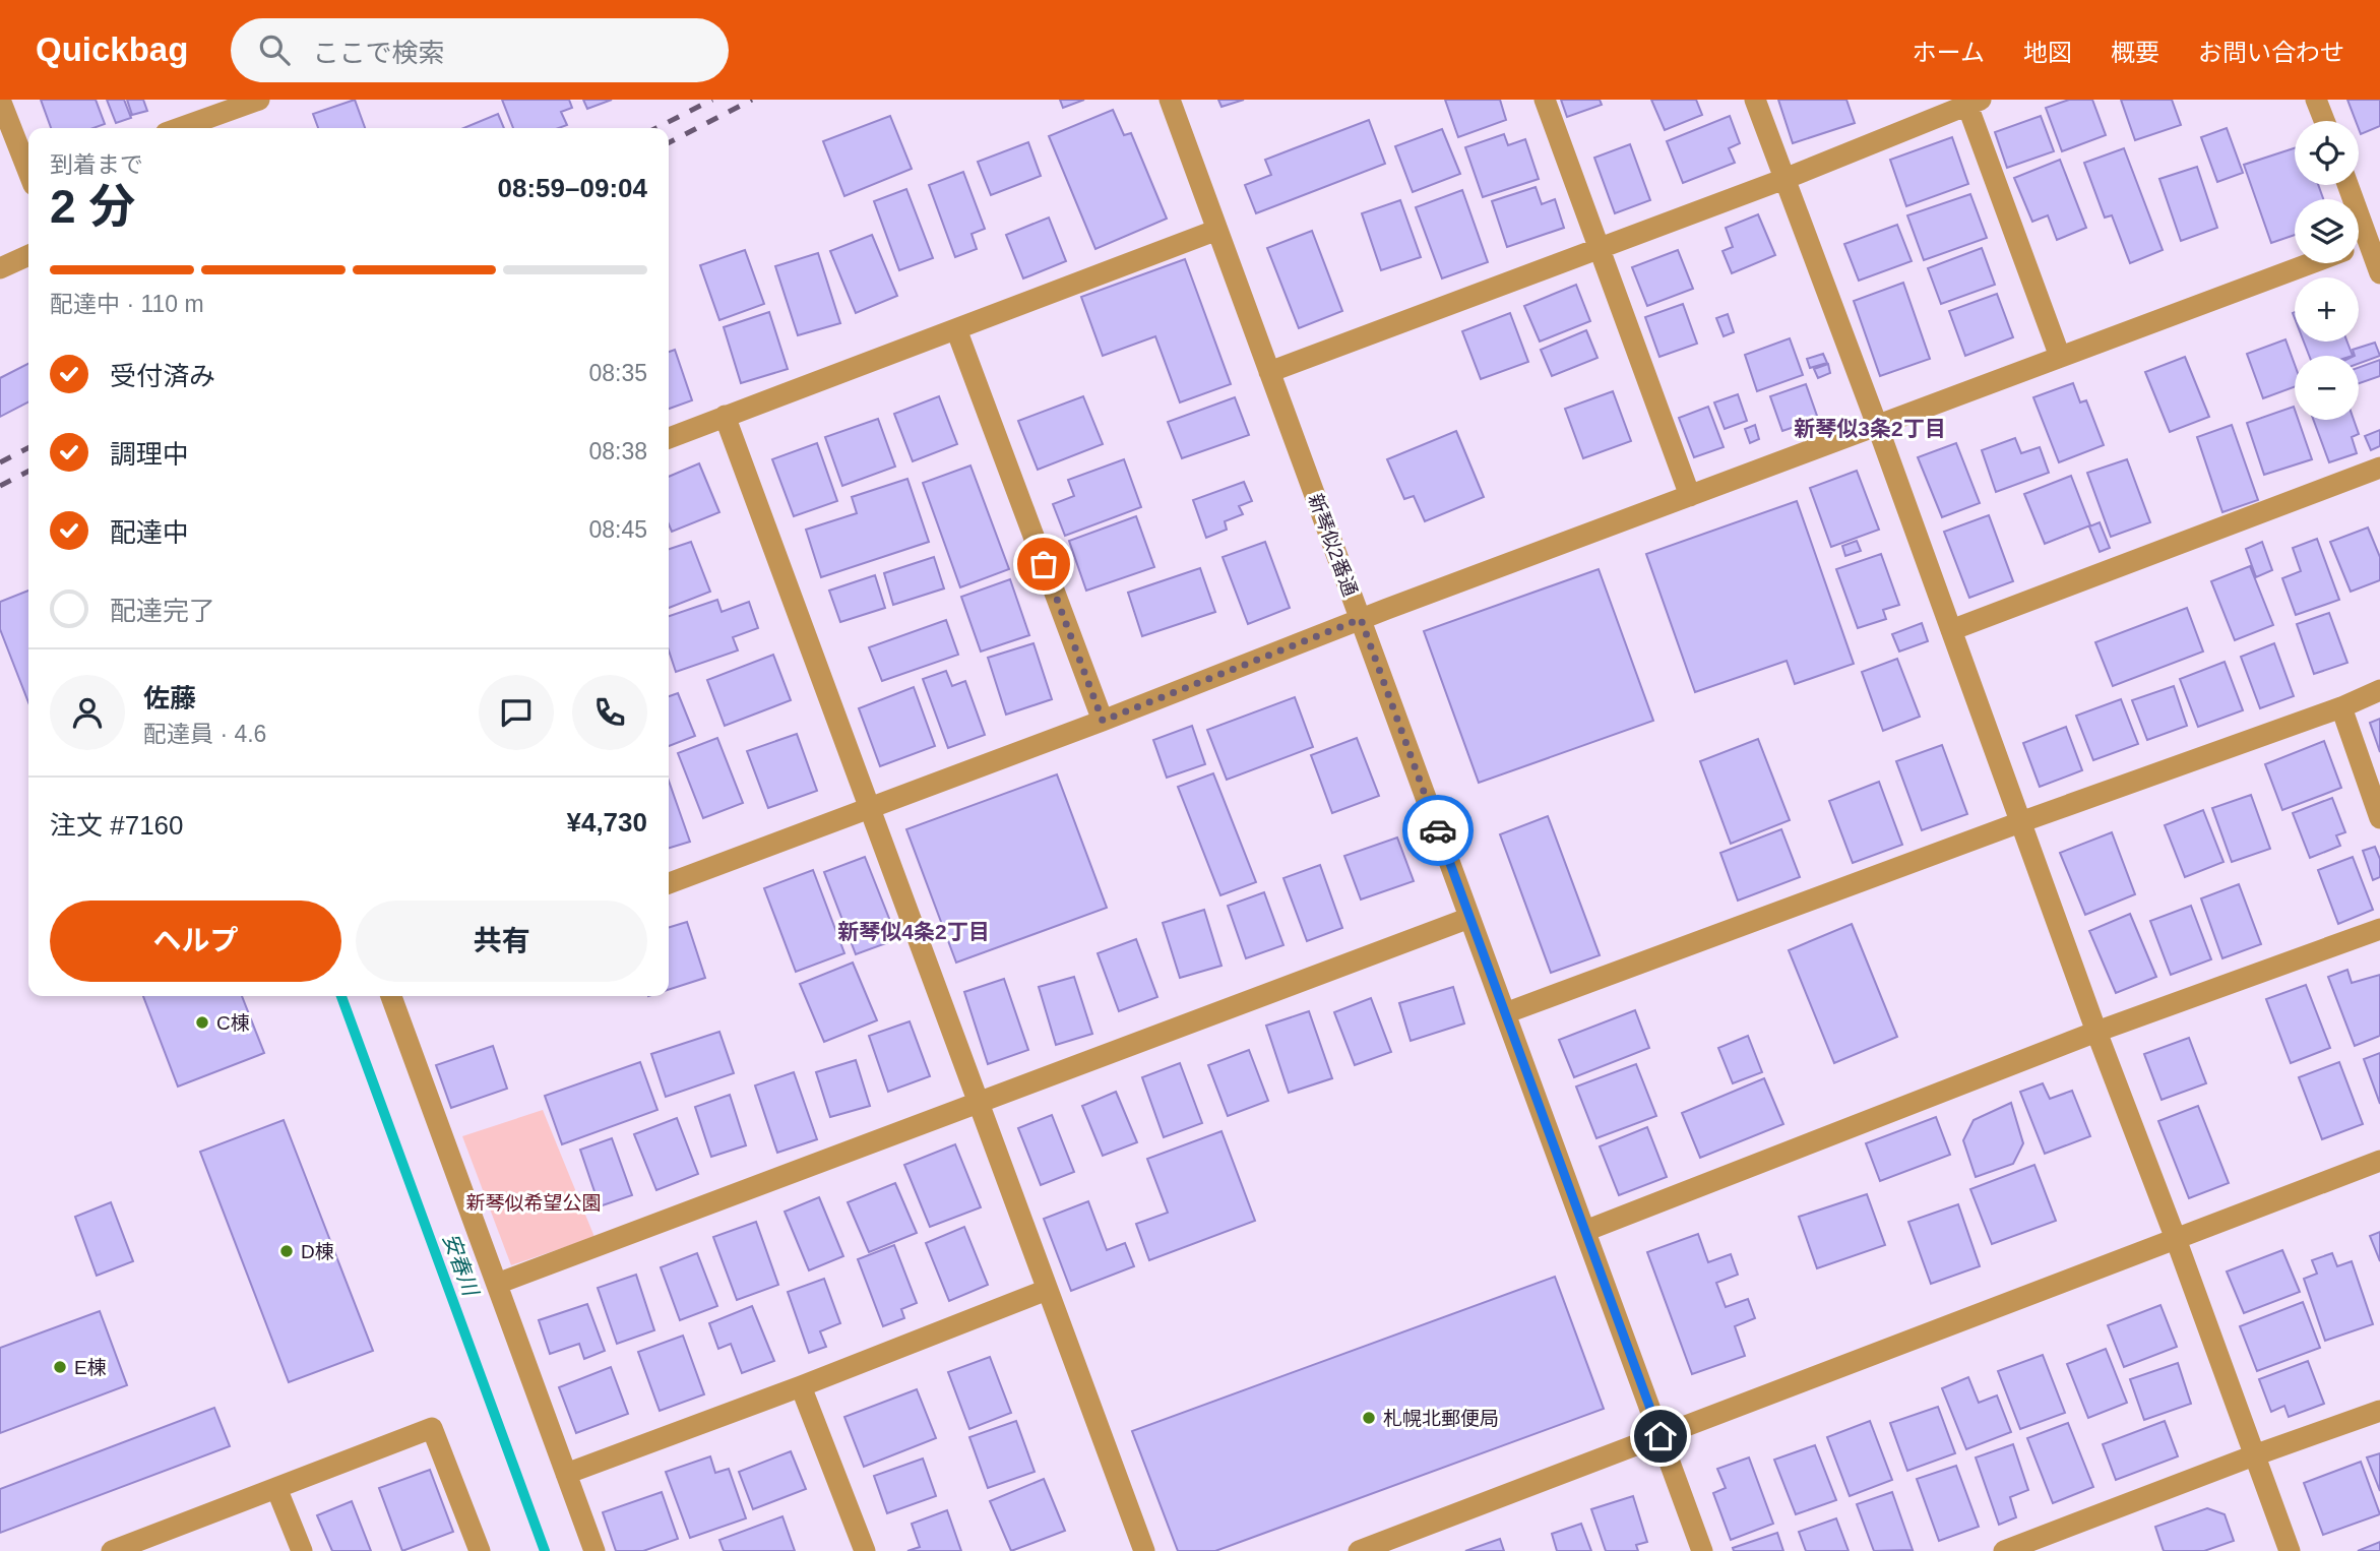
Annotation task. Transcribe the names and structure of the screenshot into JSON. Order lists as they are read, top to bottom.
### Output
{
  "streets": {
    "street": ["新琴似2番通"]
  },
  "districts": ["新琴似3条2丁目", "新琴似4条2丁目"],
  "water": ["安春川"],
  "parks": ["新琴似希望公園"],
  "places": [
    "C棟",
    "D棟",
    "E棟",
    "札幌北郵便局"
  ],
  "page": {
    "header": "Quickbag",
    "search": "ここで検索",
    "nav": [
      "ホーム",
      "地図",
      "概要",
      "お問い合わせ"
    ],
    "map_buttons": ["+", "−"],
    "heading": ["2 分", "到着まで", "08:59–09:04"],
    "panel": [
      "佐藤",
      "配達員 · 4.6",
      "注文 #7160",
      "¥4,730"
    ],
    "bar": "配達中 · 110 m",
    "list": [
      ["受付済み", "08:35"],
      ["調理中", "08:38"],
      ["配達中", "08:45"],
      "配達完了"
    ],
    "buttons": ["ヘルプ", "共有"]
  }
}
